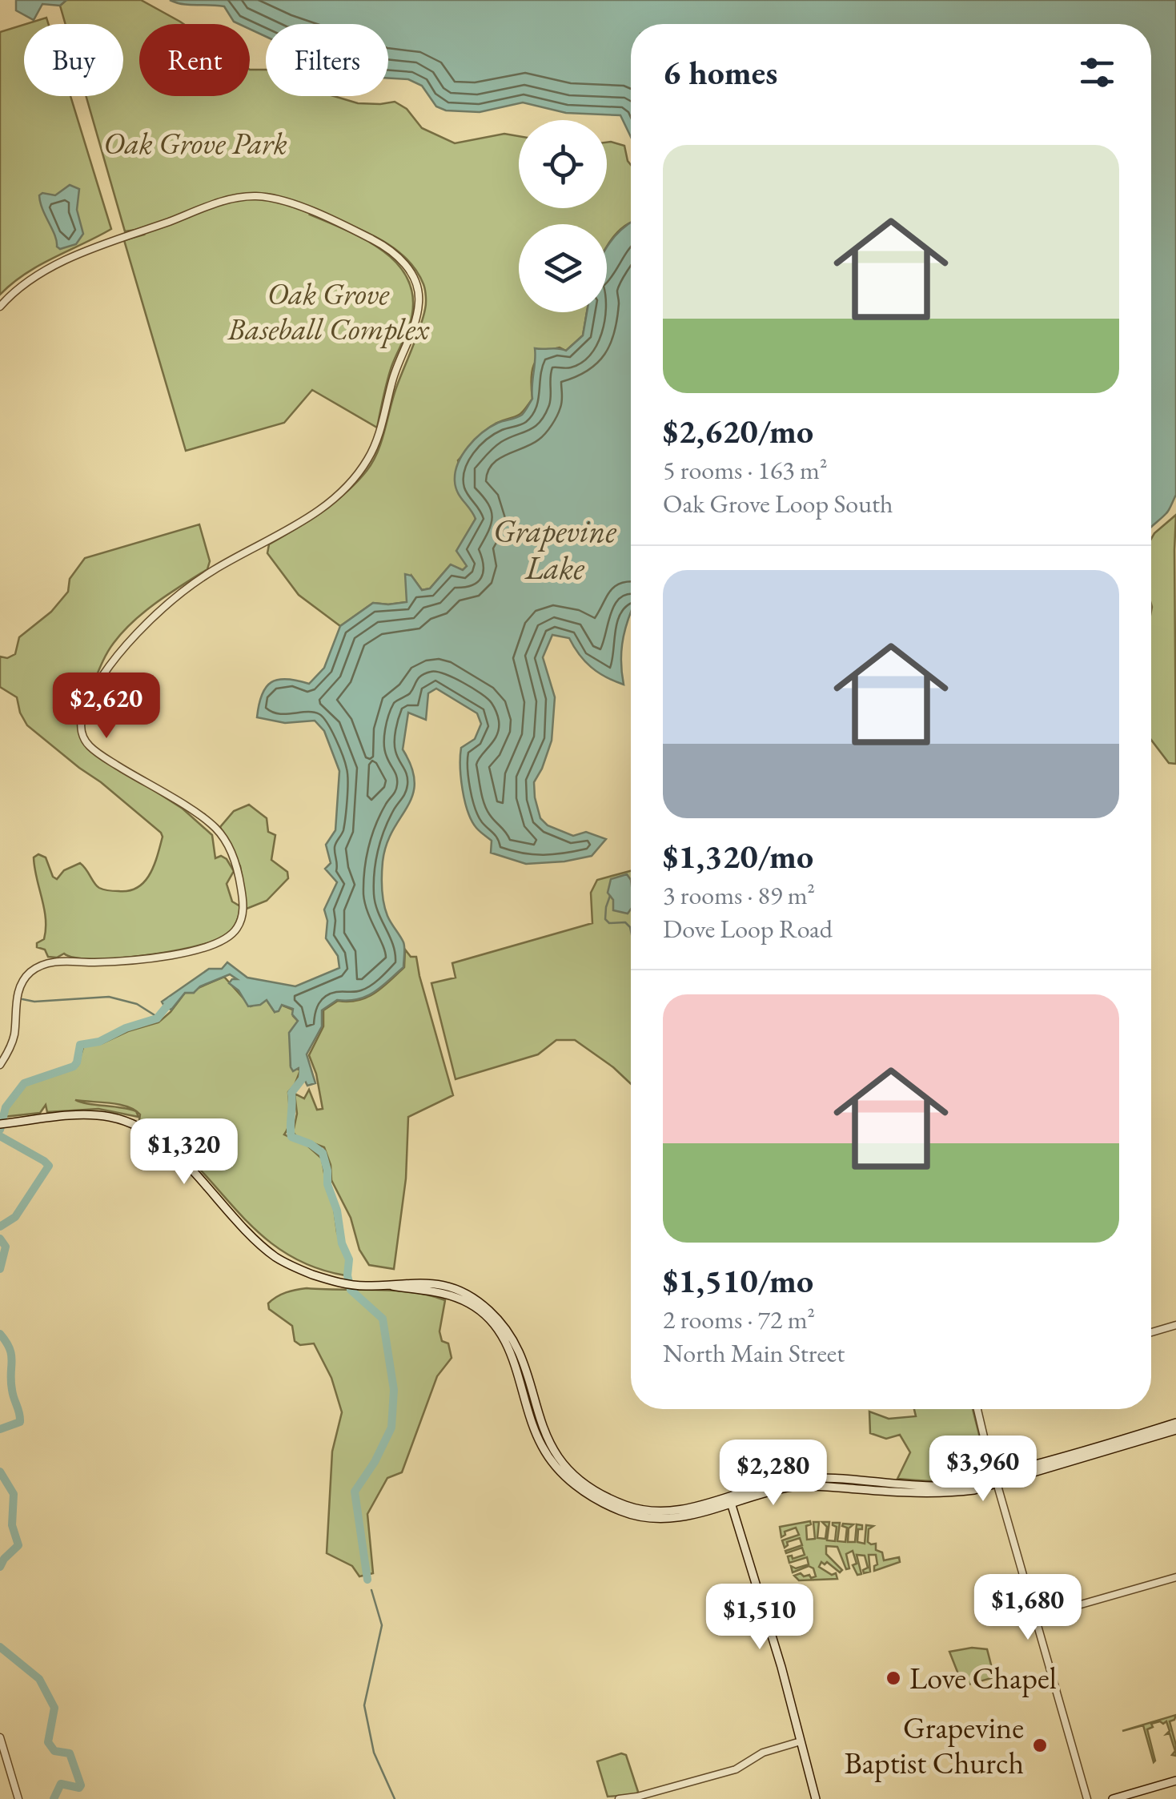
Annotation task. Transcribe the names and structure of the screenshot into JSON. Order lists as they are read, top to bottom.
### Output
{
  "water": ["Grapevine Lake"],
  "parks": ["Oak Grove Park", "Oak Grove Baseball Complex"],
  "places": ["Love Chapel", "Grapevine Baptist Church"],
  "page": {
    "chip": ["Buy", "Rent", "Filters"],
    "heading": "6 homes",
    "list": [
      {
        "name": "$2,620/mo",
        "note": "5 rooms · 163 m² · Oak Grove Loop South"
      },
      {
        "name": "$1,320/mo",
        "note": "3 rooms · 89 m² · Dove Loop Road"
      },
      {
        "name": "$1,510/mo",
        "note": "2 rooms · 72 m² · North Main Street"
      }
    ],
    "price": [
      "$2,620",
      "$1,320",
      "$3,960",
      "$2,280",
      "$1,680",
      "$1,510"
    ]
  }
}
